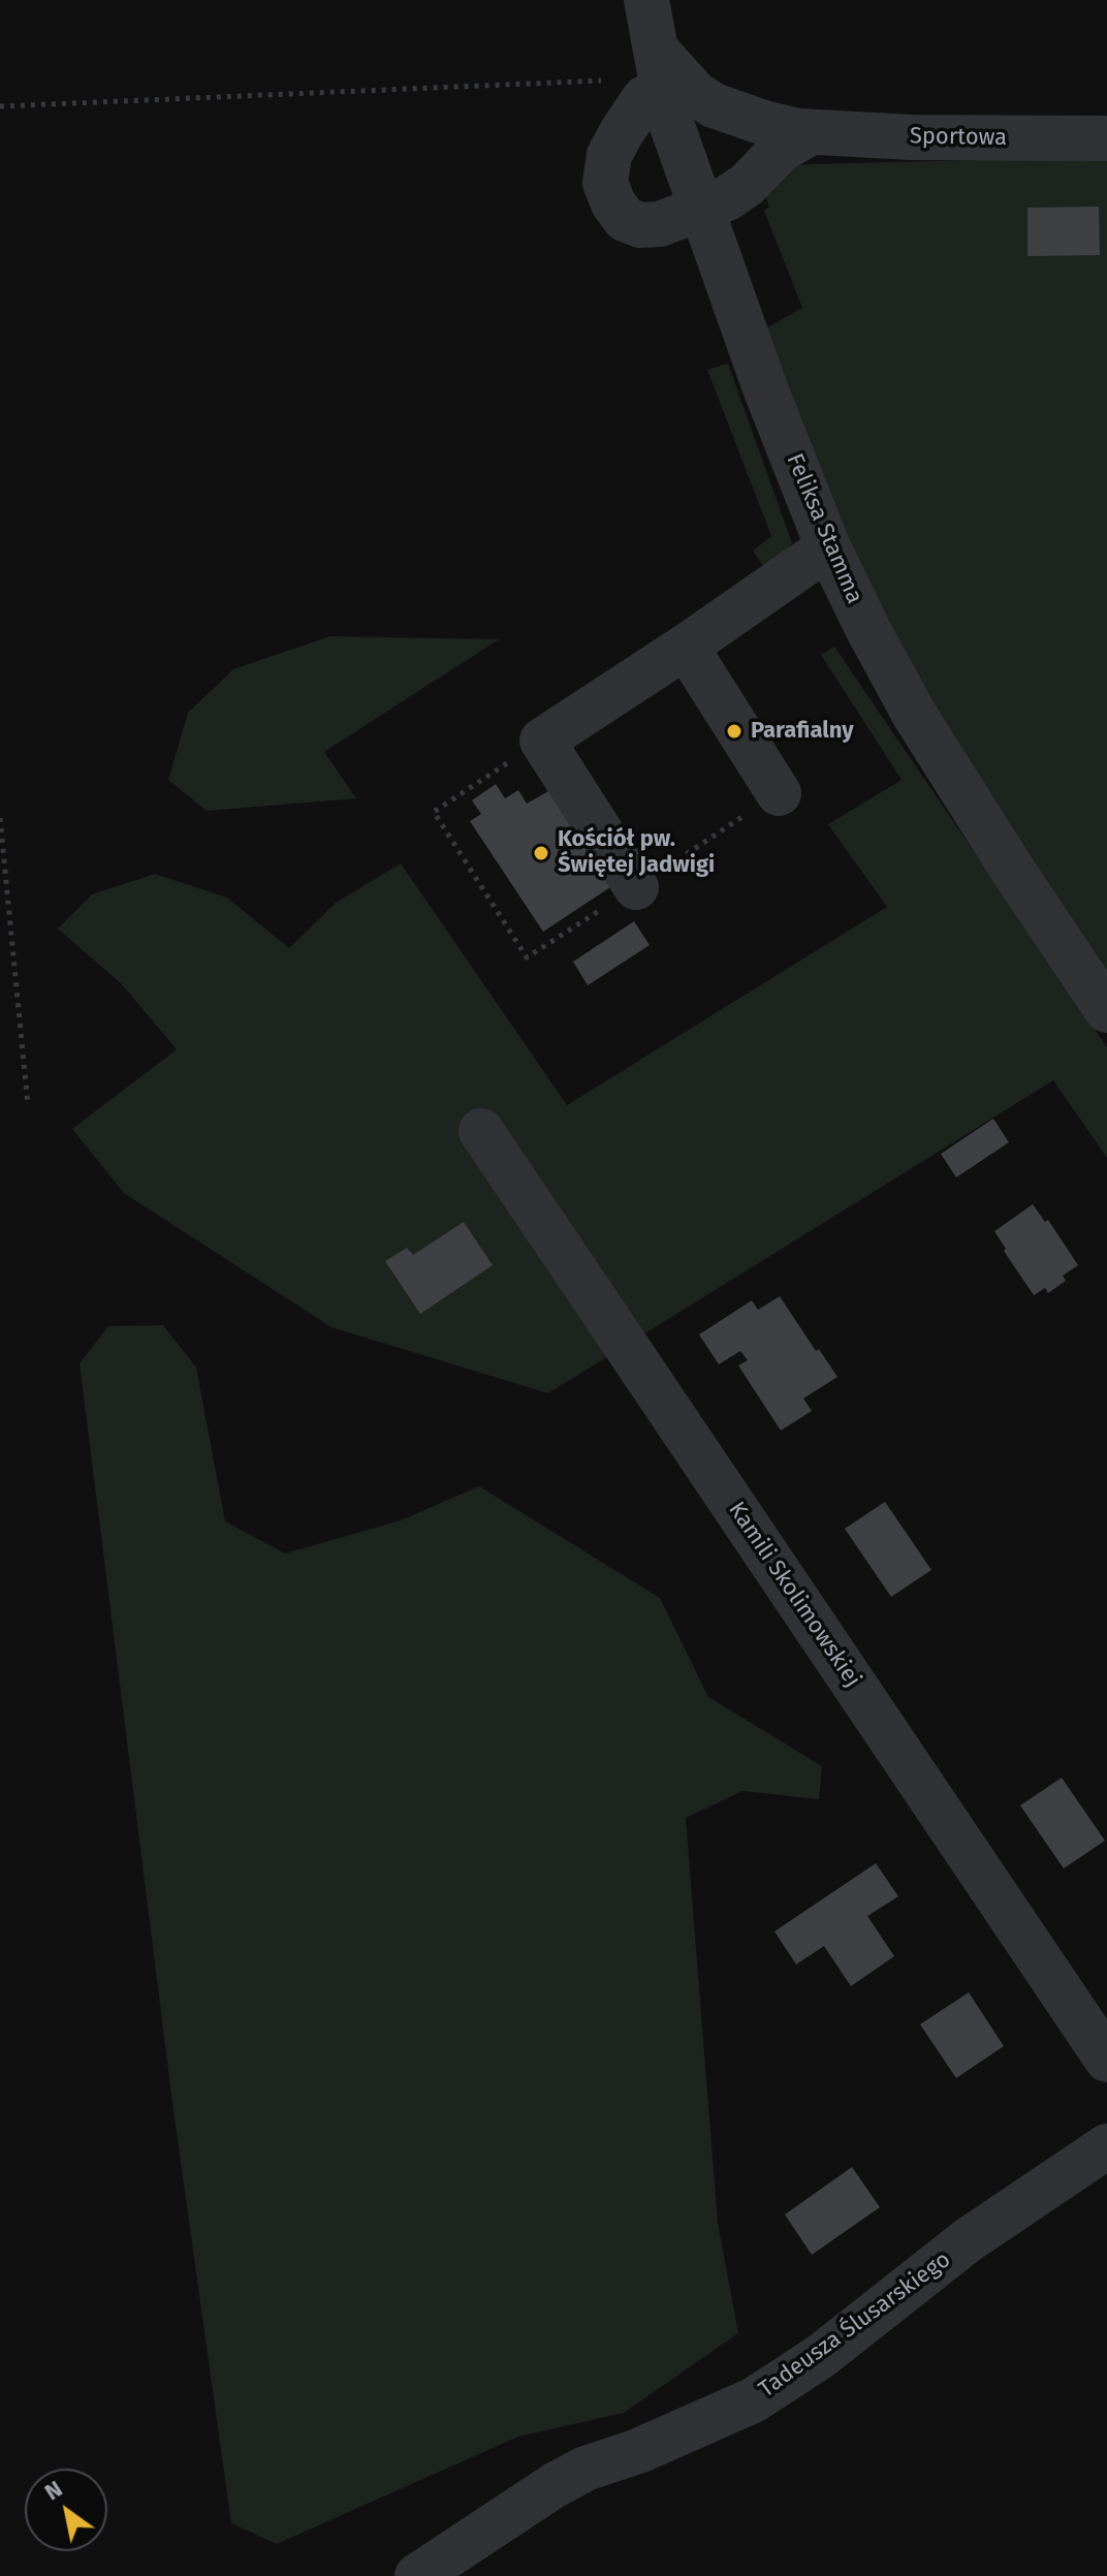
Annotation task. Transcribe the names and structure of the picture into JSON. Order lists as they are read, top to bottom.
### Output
{
  "streets": {
    "street": [
      "Sportowa",
      "Feliksa Stamma",
      "Kamili Skolimowskiej",
      "Tadeusza Ślusarskiego"
    ]
  },
  "crossings": [
    ["Sportowa", "Feliksa Stamma"]
  ],
  "places": ["Parafialny", "Kościół pw. Świętej Jadwigi"],
  "north": "top left"
}
